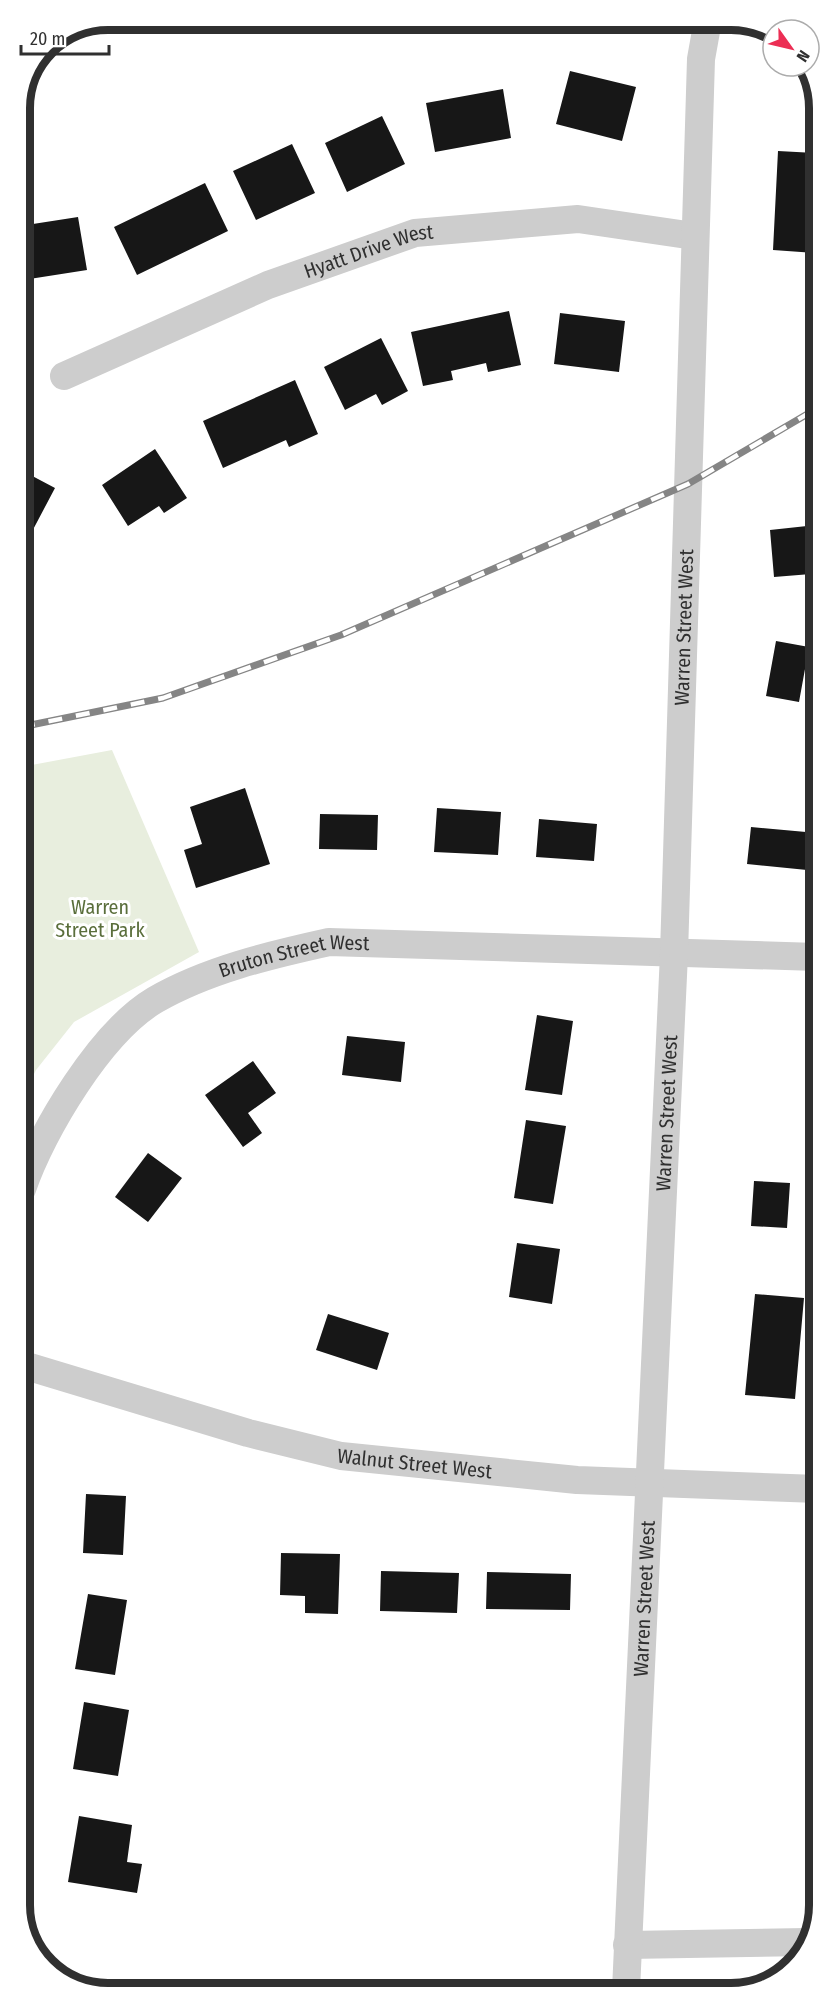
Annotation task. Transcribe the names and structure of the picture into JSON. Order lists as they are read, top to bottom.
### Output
{
  "streets": {
    "street": [
      "Hyatt Drive West",
      "Warren Street West",
      "Bruton Street West",
      "Walnut Street West"
    ]
  },
  "crossings": [
    ["Hyatt Drive West", "Warren Street West"],
    ["Warren Street West", "Bruton Street West"],
    ["Warren Street West", "Walnut Street West"]
  ],
  "parks": ["Warren Street Park"],
  "scale_bar": "20 m",
  "north": "bottom right"
}
